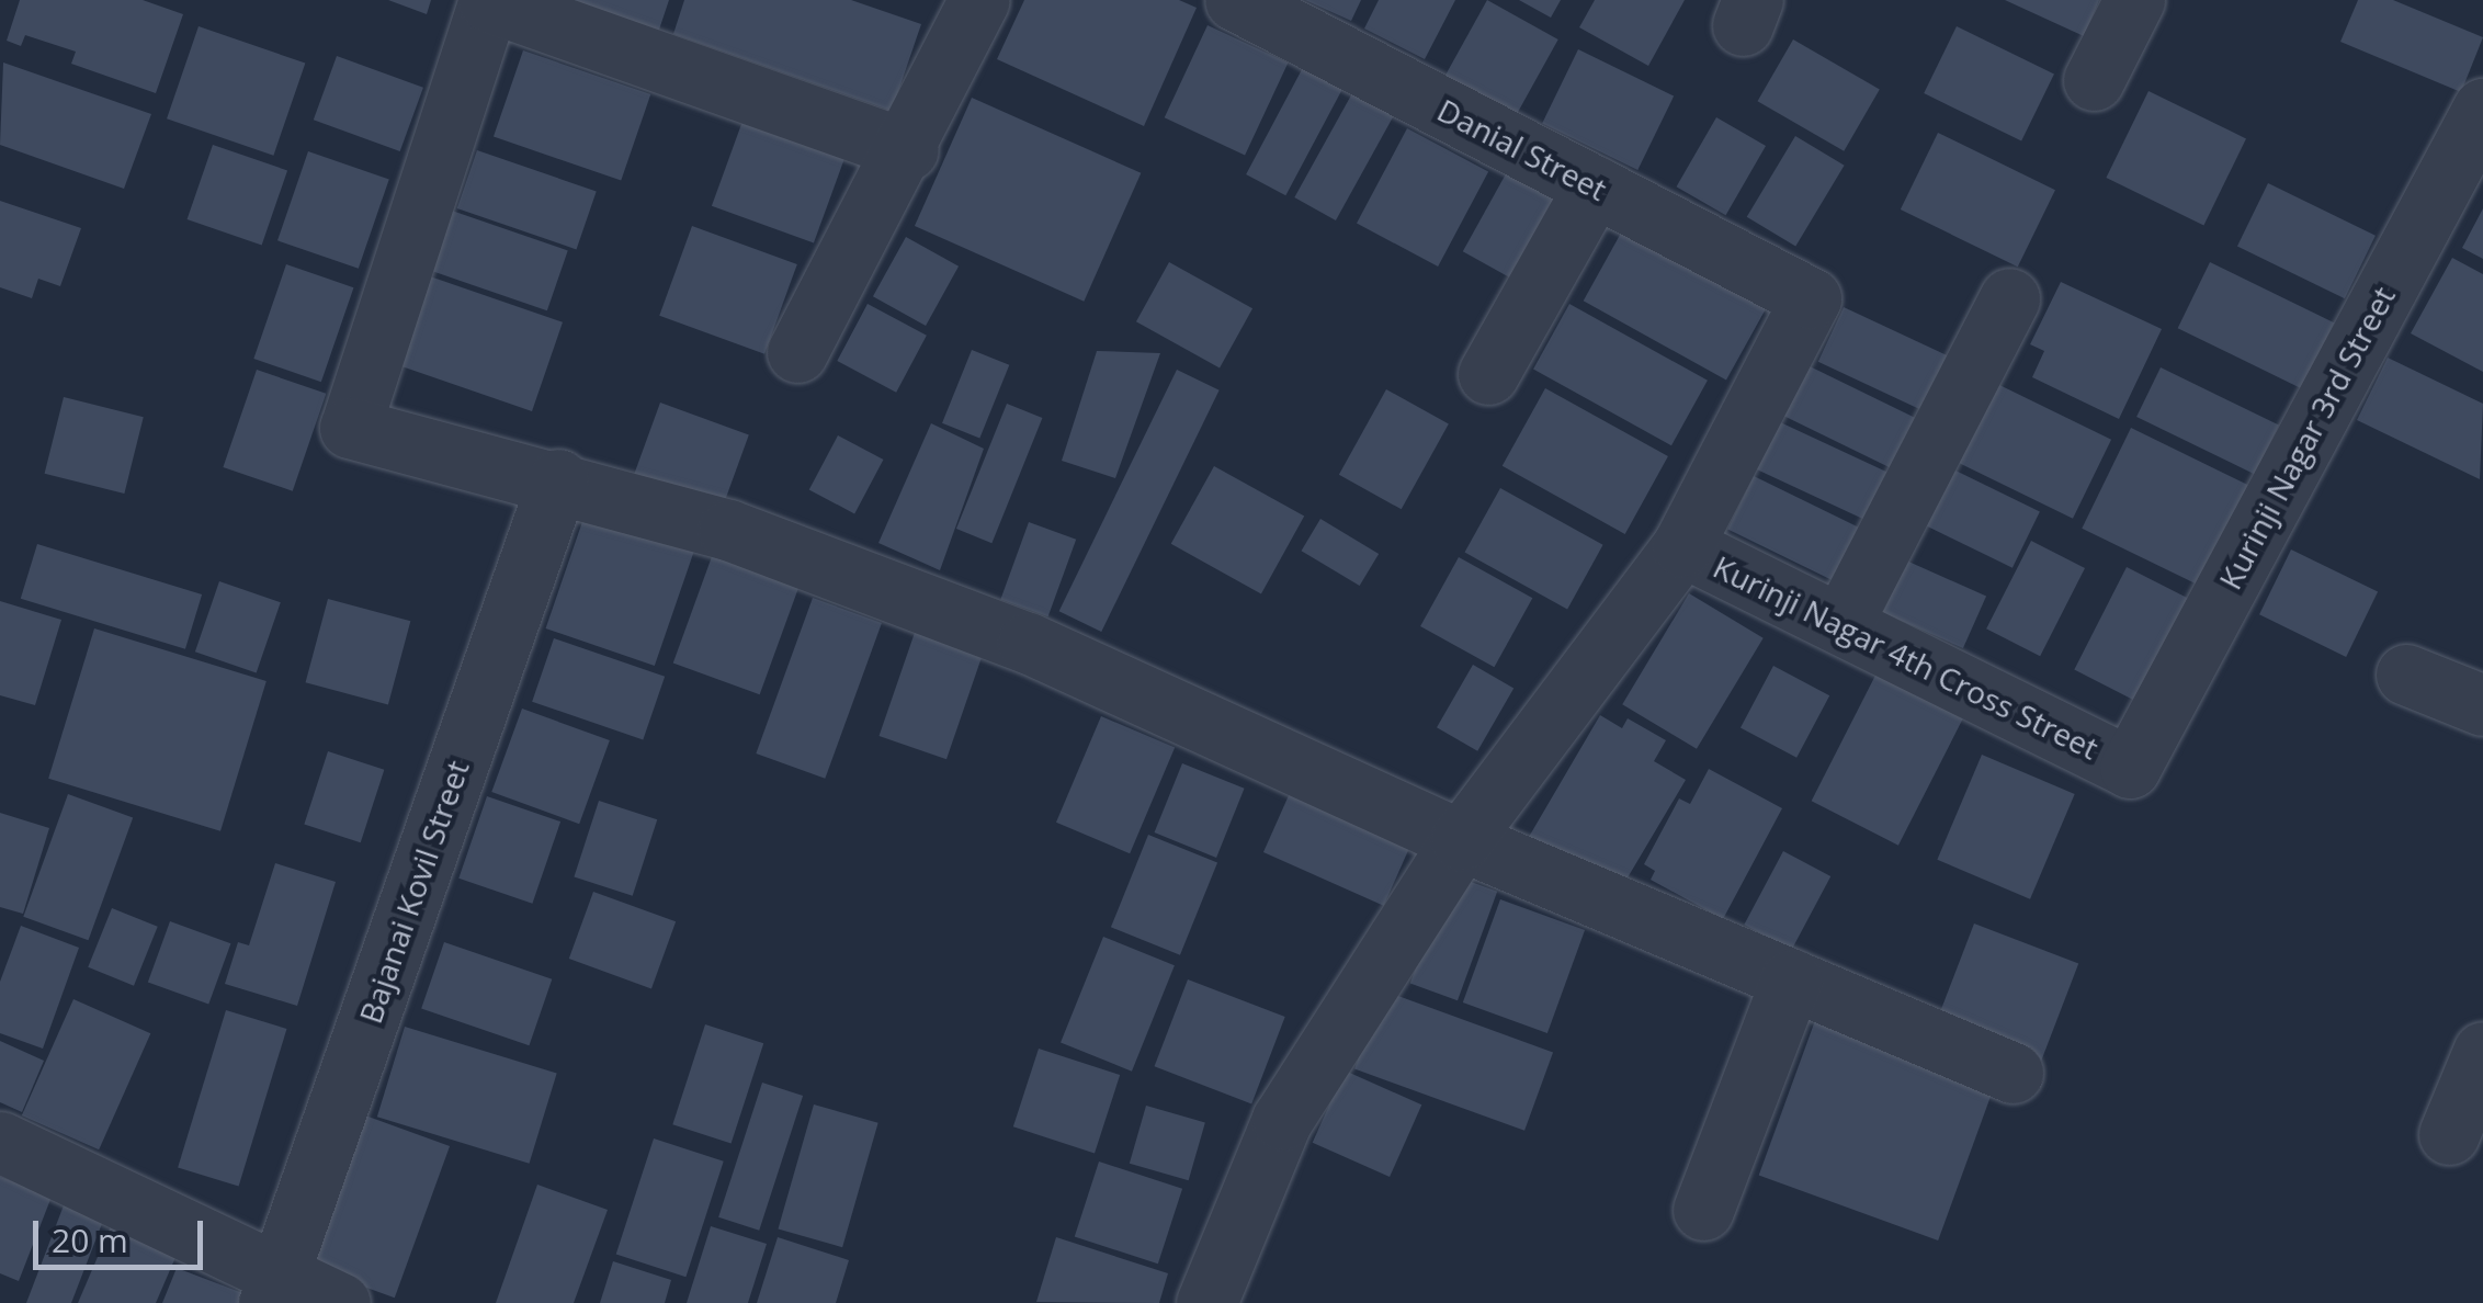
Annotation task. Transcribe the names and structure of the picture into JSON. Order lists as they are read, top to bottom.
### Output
{
  "streets": {
    "street": [
      "Danial Street",
      "Kurinji Nagar 3rd Street",
      "Kurinji Nagar 4th Cross Street",
      "Bajanai Kovil Street"
    ]
  },
  "crossings": [
    ["Danial Street", "Kurinji Nagar 4th Cross Street"],
    ["Kurinji Nagar 3rd Street", "Kurinji Nagar 4th Cross Street"]
  ],
  "scale_bar": "20 m"
}
